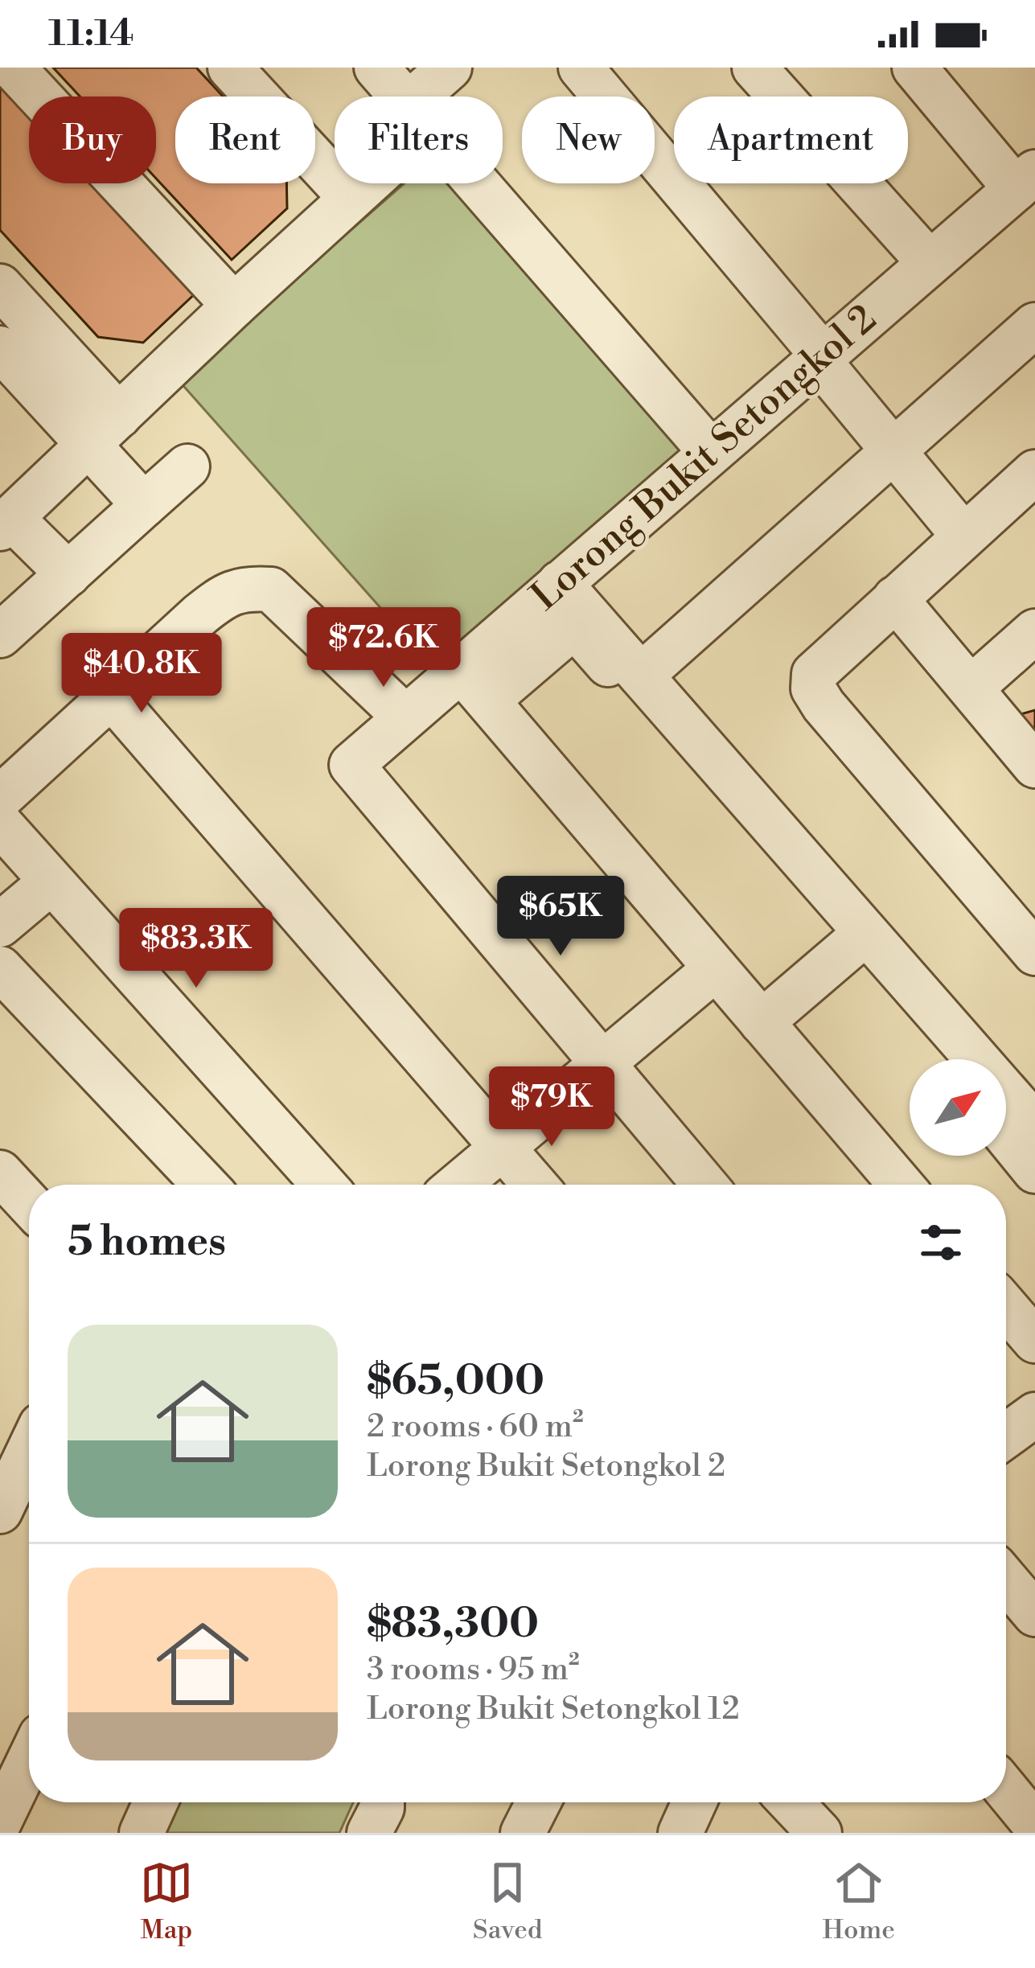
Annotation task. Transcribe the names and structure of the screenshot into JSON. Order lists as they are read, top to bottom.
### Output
{
  "streets": {
    "street": ["Lorong Bukit Setongkol 2"]
  },
  "north": "top right",
  "page": {
    "status": "11:14",
    "chip": [
      "Buy",
      "Rent",
      "Filters",
      "New",
      "Apartment"
    ],
    "price": [
      "$72.6K",
      "$40.8K",
      "$65K",
      "$83.3K",
      "$79K"
    ],
    "heading": "5 homes",
    "list": [
      {
        "name": "$65,000",
        "note": "2 rooms · 60 m² · Lorong Bukit Setongkol 2"
      },
      {
        "name": "$83,300",
        "note": "3 rooms · 95 m² · Lorong Bukit Setongkol 12"
      }
    ],
    "tabs": ["Map", "Saved", "Home"]
  }
}
